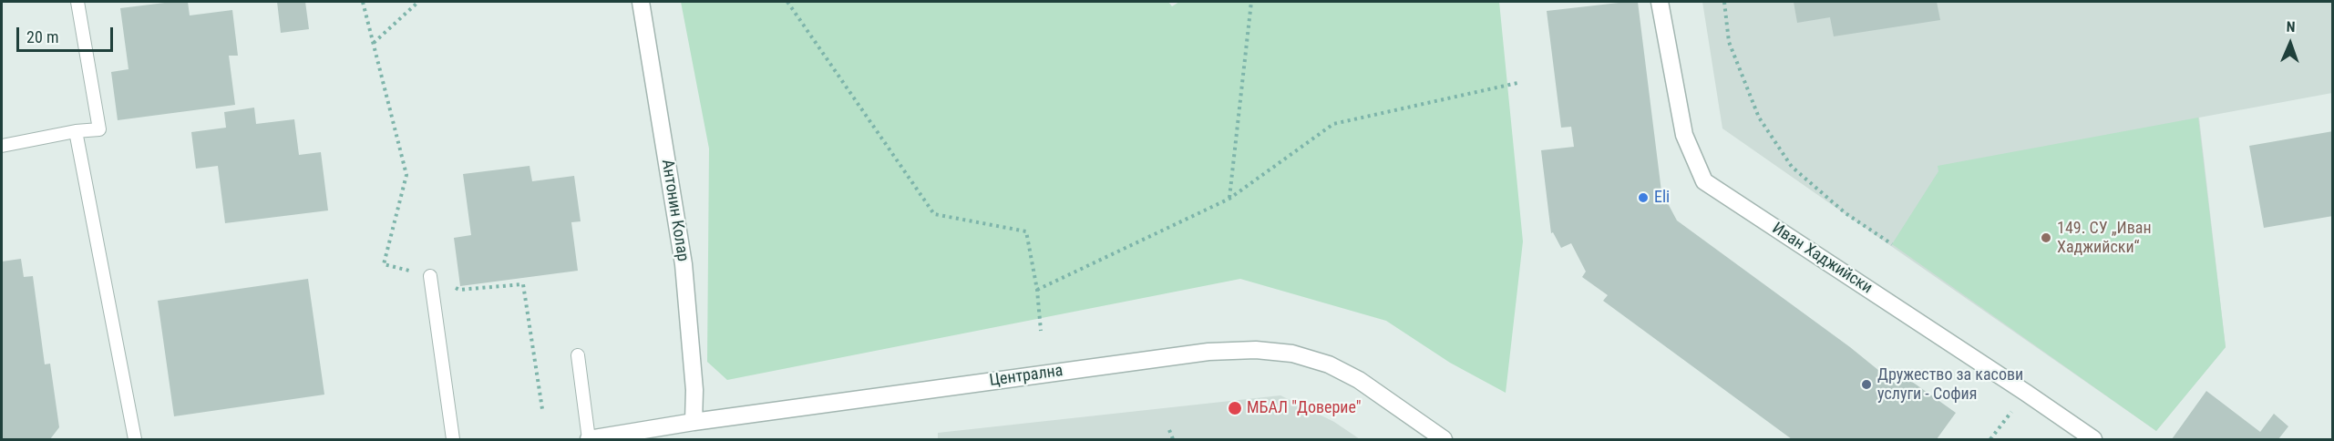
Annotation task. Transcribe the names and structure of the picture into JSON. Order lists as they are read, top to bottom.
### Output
{
  "streets": {
    "street": ["Антонин Колар", "Иван Хаджийски", "Централна"]
  },
  "crossings": [
    ["Антонин Колар", "Централна"]
  ],
  "places": [
    "Eli",
    "149. СУ „Иван Хаджийски“",
    "Дружество за касови услуги - София",
    "МБАЛ \"Доверие\""
  ],
  "scale_bar": "20 m",
  "north": "top"
}
